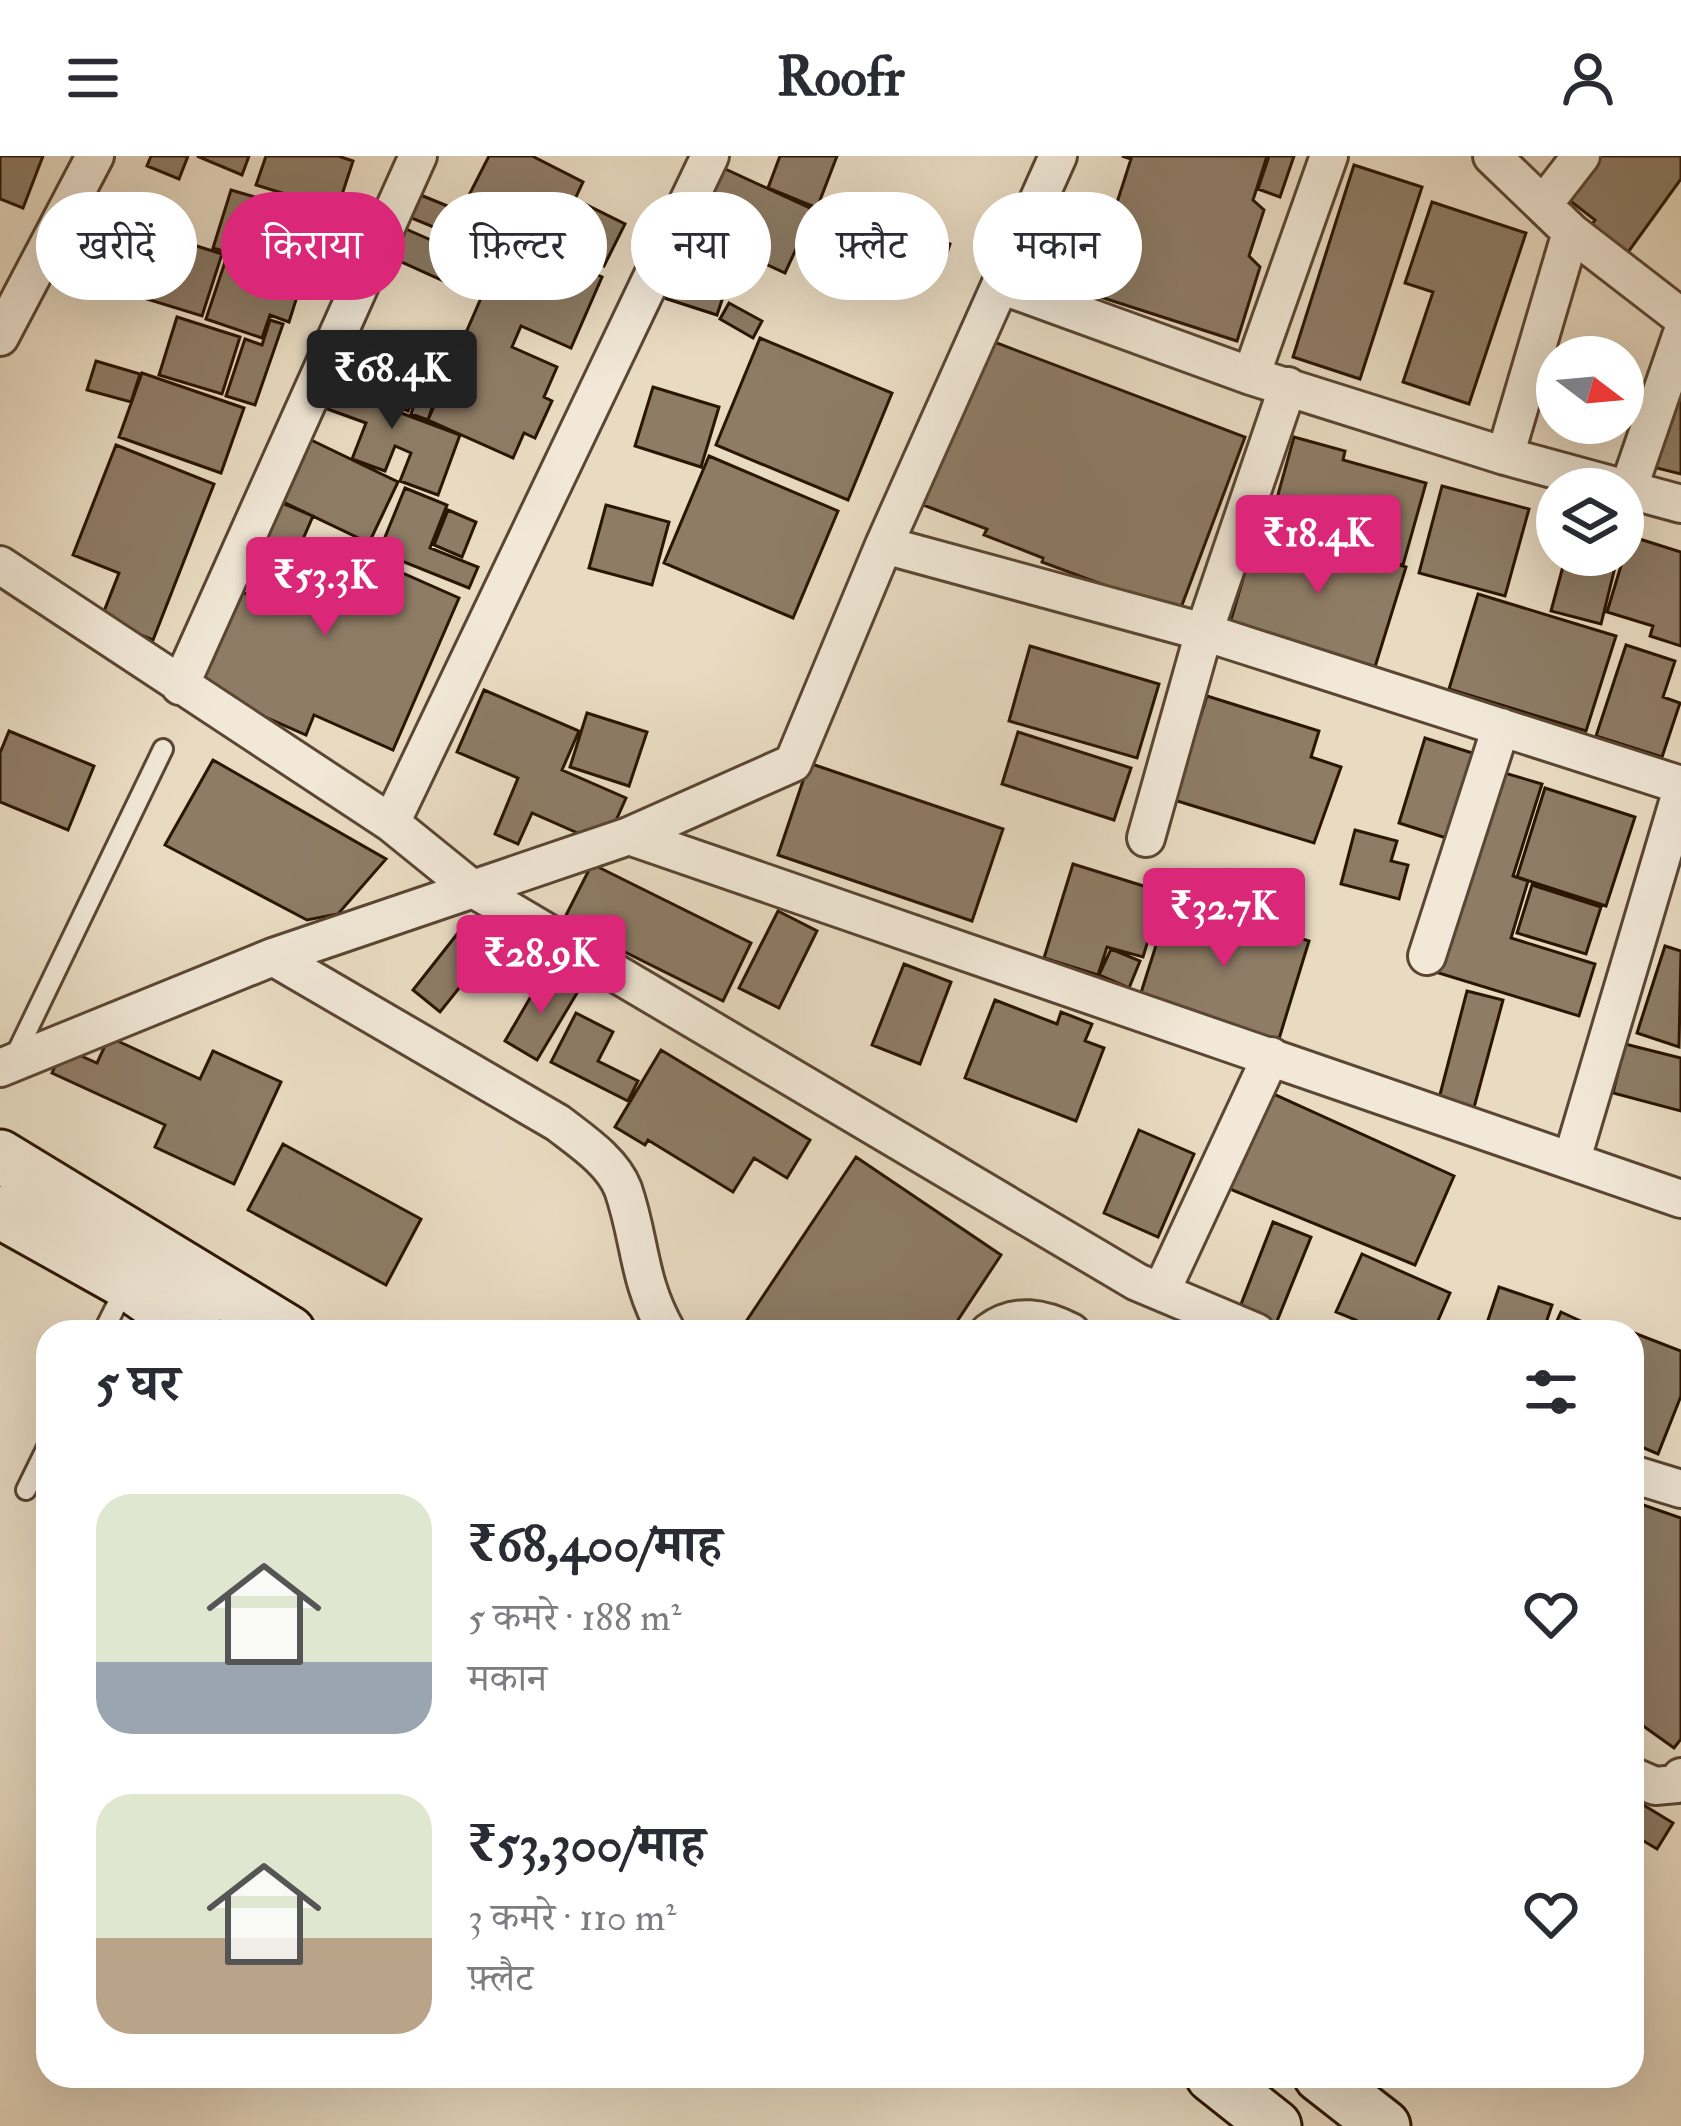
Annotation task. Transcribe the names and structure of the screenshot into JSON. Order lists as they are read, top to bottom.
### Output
{
  "north": "right",
  "page": {
    "header": "Roofr",
    "chip": [
      "खरीदें",
      "किराया",
      "फ़िल्टर",
      "नया",
      "फ़्लैट",
      "मकान"
    ],
    "price": [
      "₹68.4K",
      "₹18.4K",
      "₹53.3K",
      "₹32.7K",
      "₹28.9K"
    ],
    "heading": "5 घर",
    "list": [
      {
        "name": "₹68,400/माह",
        "note": "5 कमरे · 188 m² · मकान"
      },
      {
        "name": "₹53,300/माह",
        "note": "3 कमरे · 110 m² · फ़्लैट"
      }
    ]
  }
}
